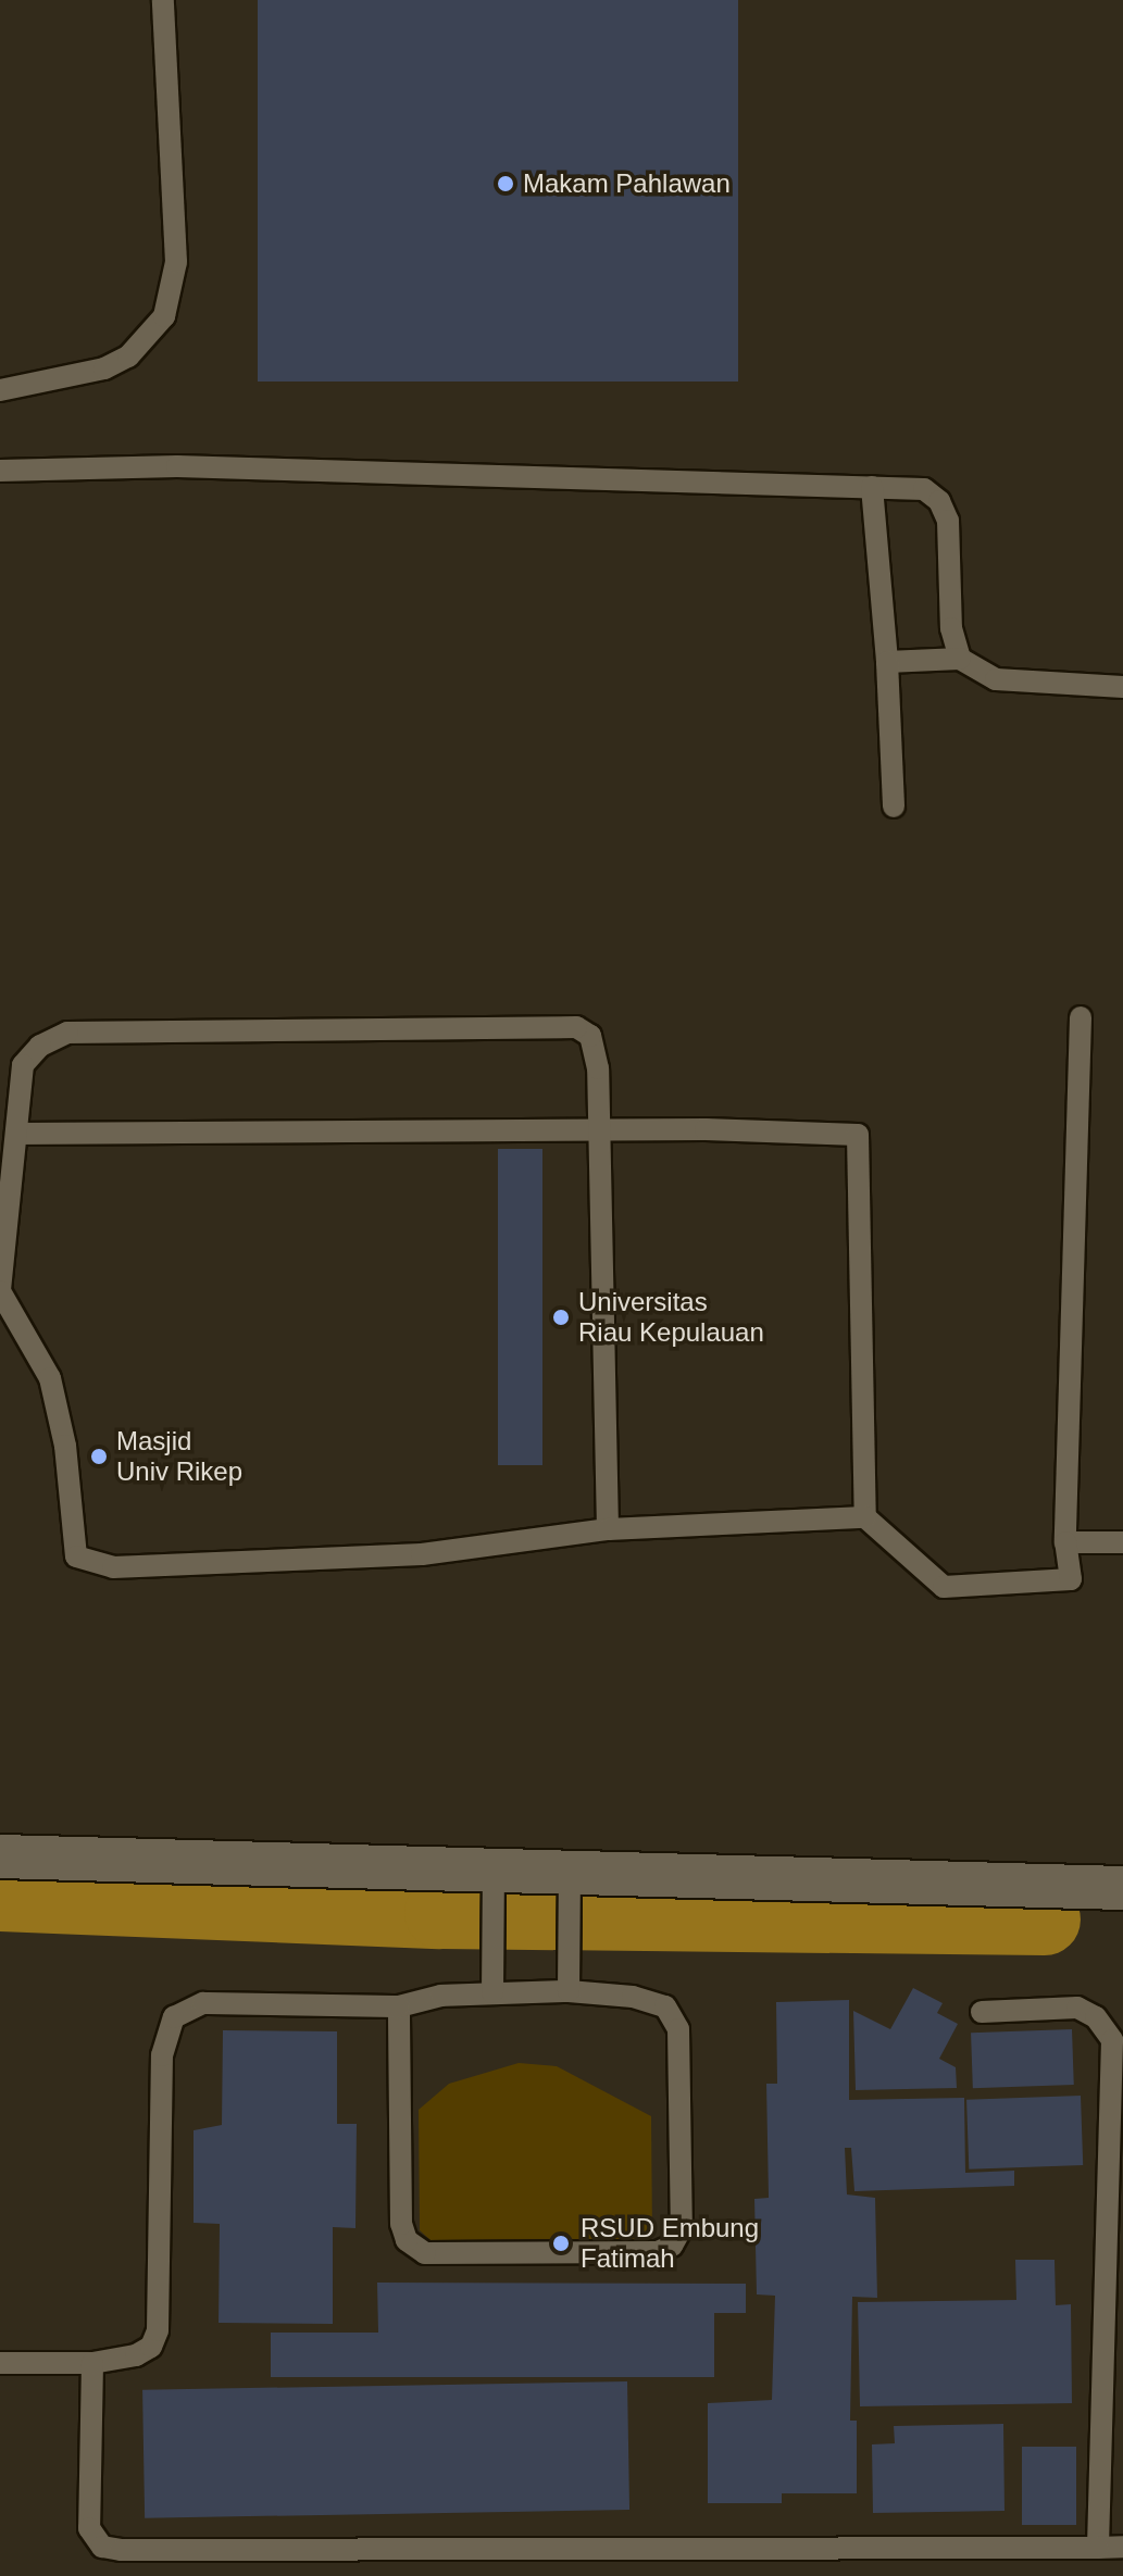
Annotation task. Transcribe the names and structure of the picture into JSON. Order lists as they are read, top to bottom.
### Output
{
  "places": [
    "Makam Pahlawan",
    "Universitas Riau Kepulauan",
    "Masjid Univ Rikep",
    "RSUD Embung Fatimah"
  ]
}
